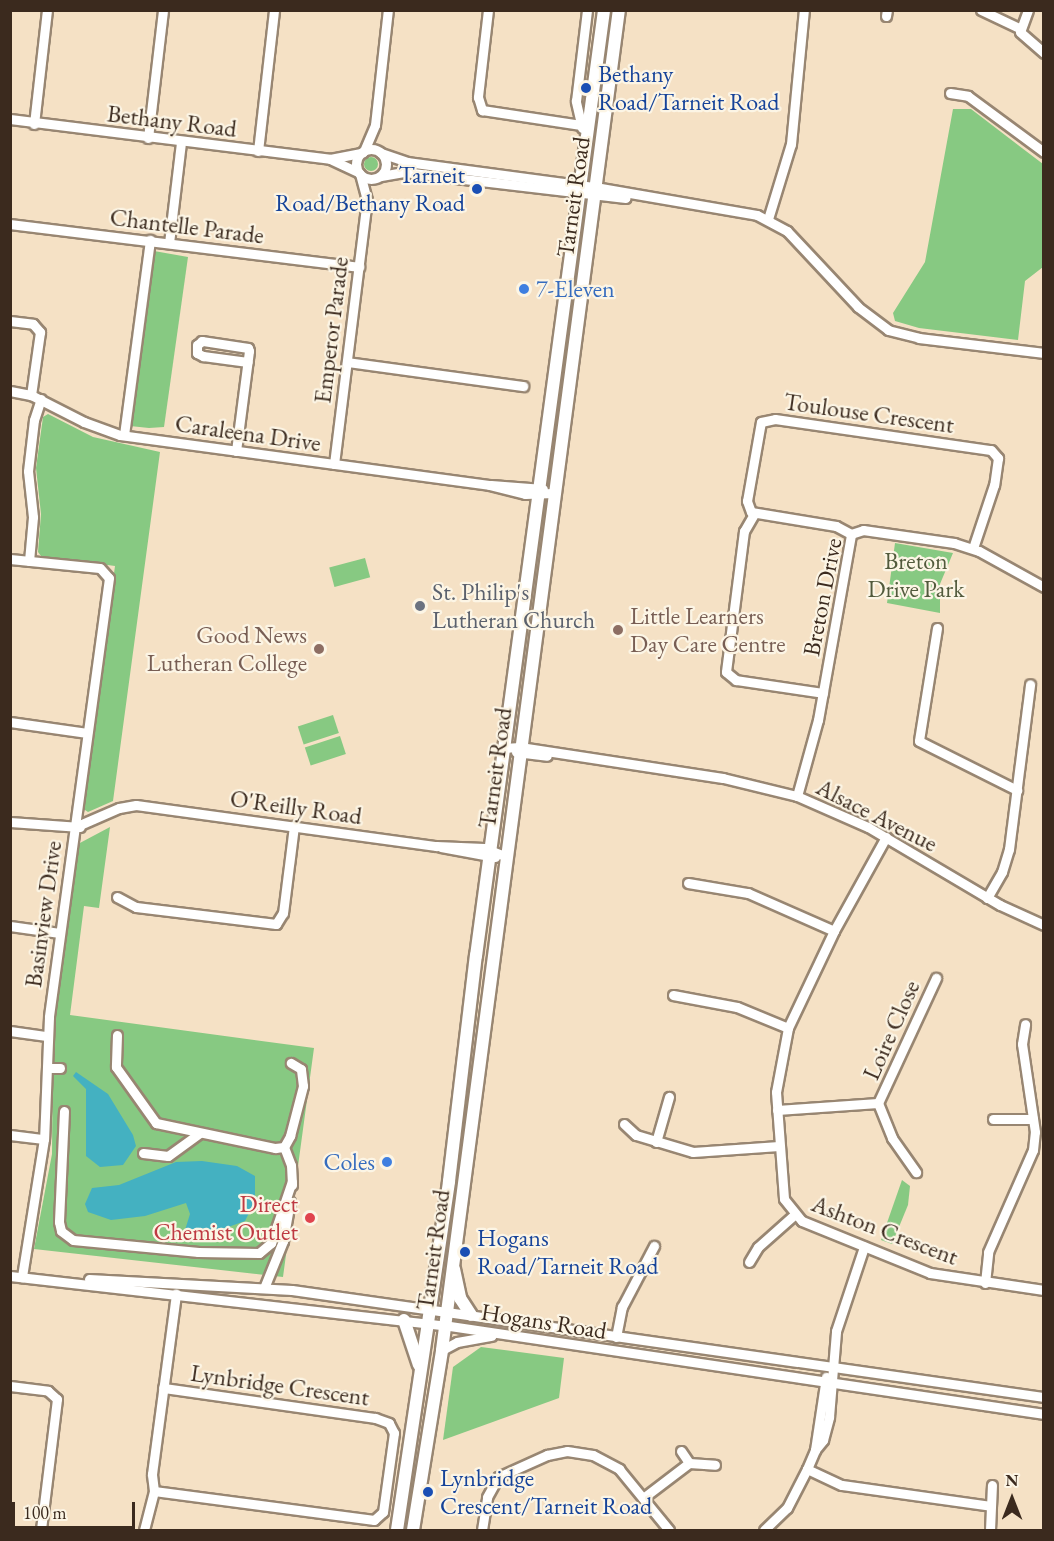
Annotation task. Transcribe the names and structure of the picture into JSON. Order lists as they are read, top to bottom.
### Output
{
  "streets": {
    "main road": ["Tarneit Road"],
    "street": [
      "Bethany Road",
      "Chantelle Parade",
      "Emperor Parade",
      "Toulouse Crescent",
      "Caraleena Drive",
      "Breton Drive",
      "O'Reilly Road",
      "Alsace Avenue",
      "Basinview Drive",
      "Loire Close",
      "Ashton Crescent",
      "Hogans Road",
      "Lynbridge Crescent"
    ]
  },
  "crossings": [
    ["Bethany Road", "Emperor Parade"],
    ["Tarneit Road", "Caraleena Drive"],
    ["Tarneit Road", "O'Reilly Road"],
    ["Tarneit Road", "Alsace Avenue"],
    ["Tarneit Road", "Hogans Road"],
    ["Chantelle Parade", "Emperor Parade"],
    ["Emperor Parade", "Caraleena Drive"],
    ["Toulouse Crescent", "Breton Drive"],
    ["Breton Drive", "Alsace Avenue"],
    ["O'Reilly Road", "Basinview Drive"],
    ["Alsace Avenue", "Ashton Crescent"],
    ["Basinview Drive", "Hogans Road"],
    ["Loire Close", "Ashton Crescent"]
  ],
  "parks": ["Breton Drive Park"],
  "places": [
    "Bethany Road/Tarneit Road",
    "Tarneit Road/Bethany Road",
    "7-Eleven",
    "St. Philip's Lutheran Church",
    "Little Learners Day Care Centre",
    "Good News Lutheran College",
    "Coles",
    "Direct Chemist Outlet",
    "Hogans Road/Tarneit Road",
    "Lynbridge Crescent/Tarneit Road"
  ],
  "scale_bar": "100 m",
  "north": "top"
}
